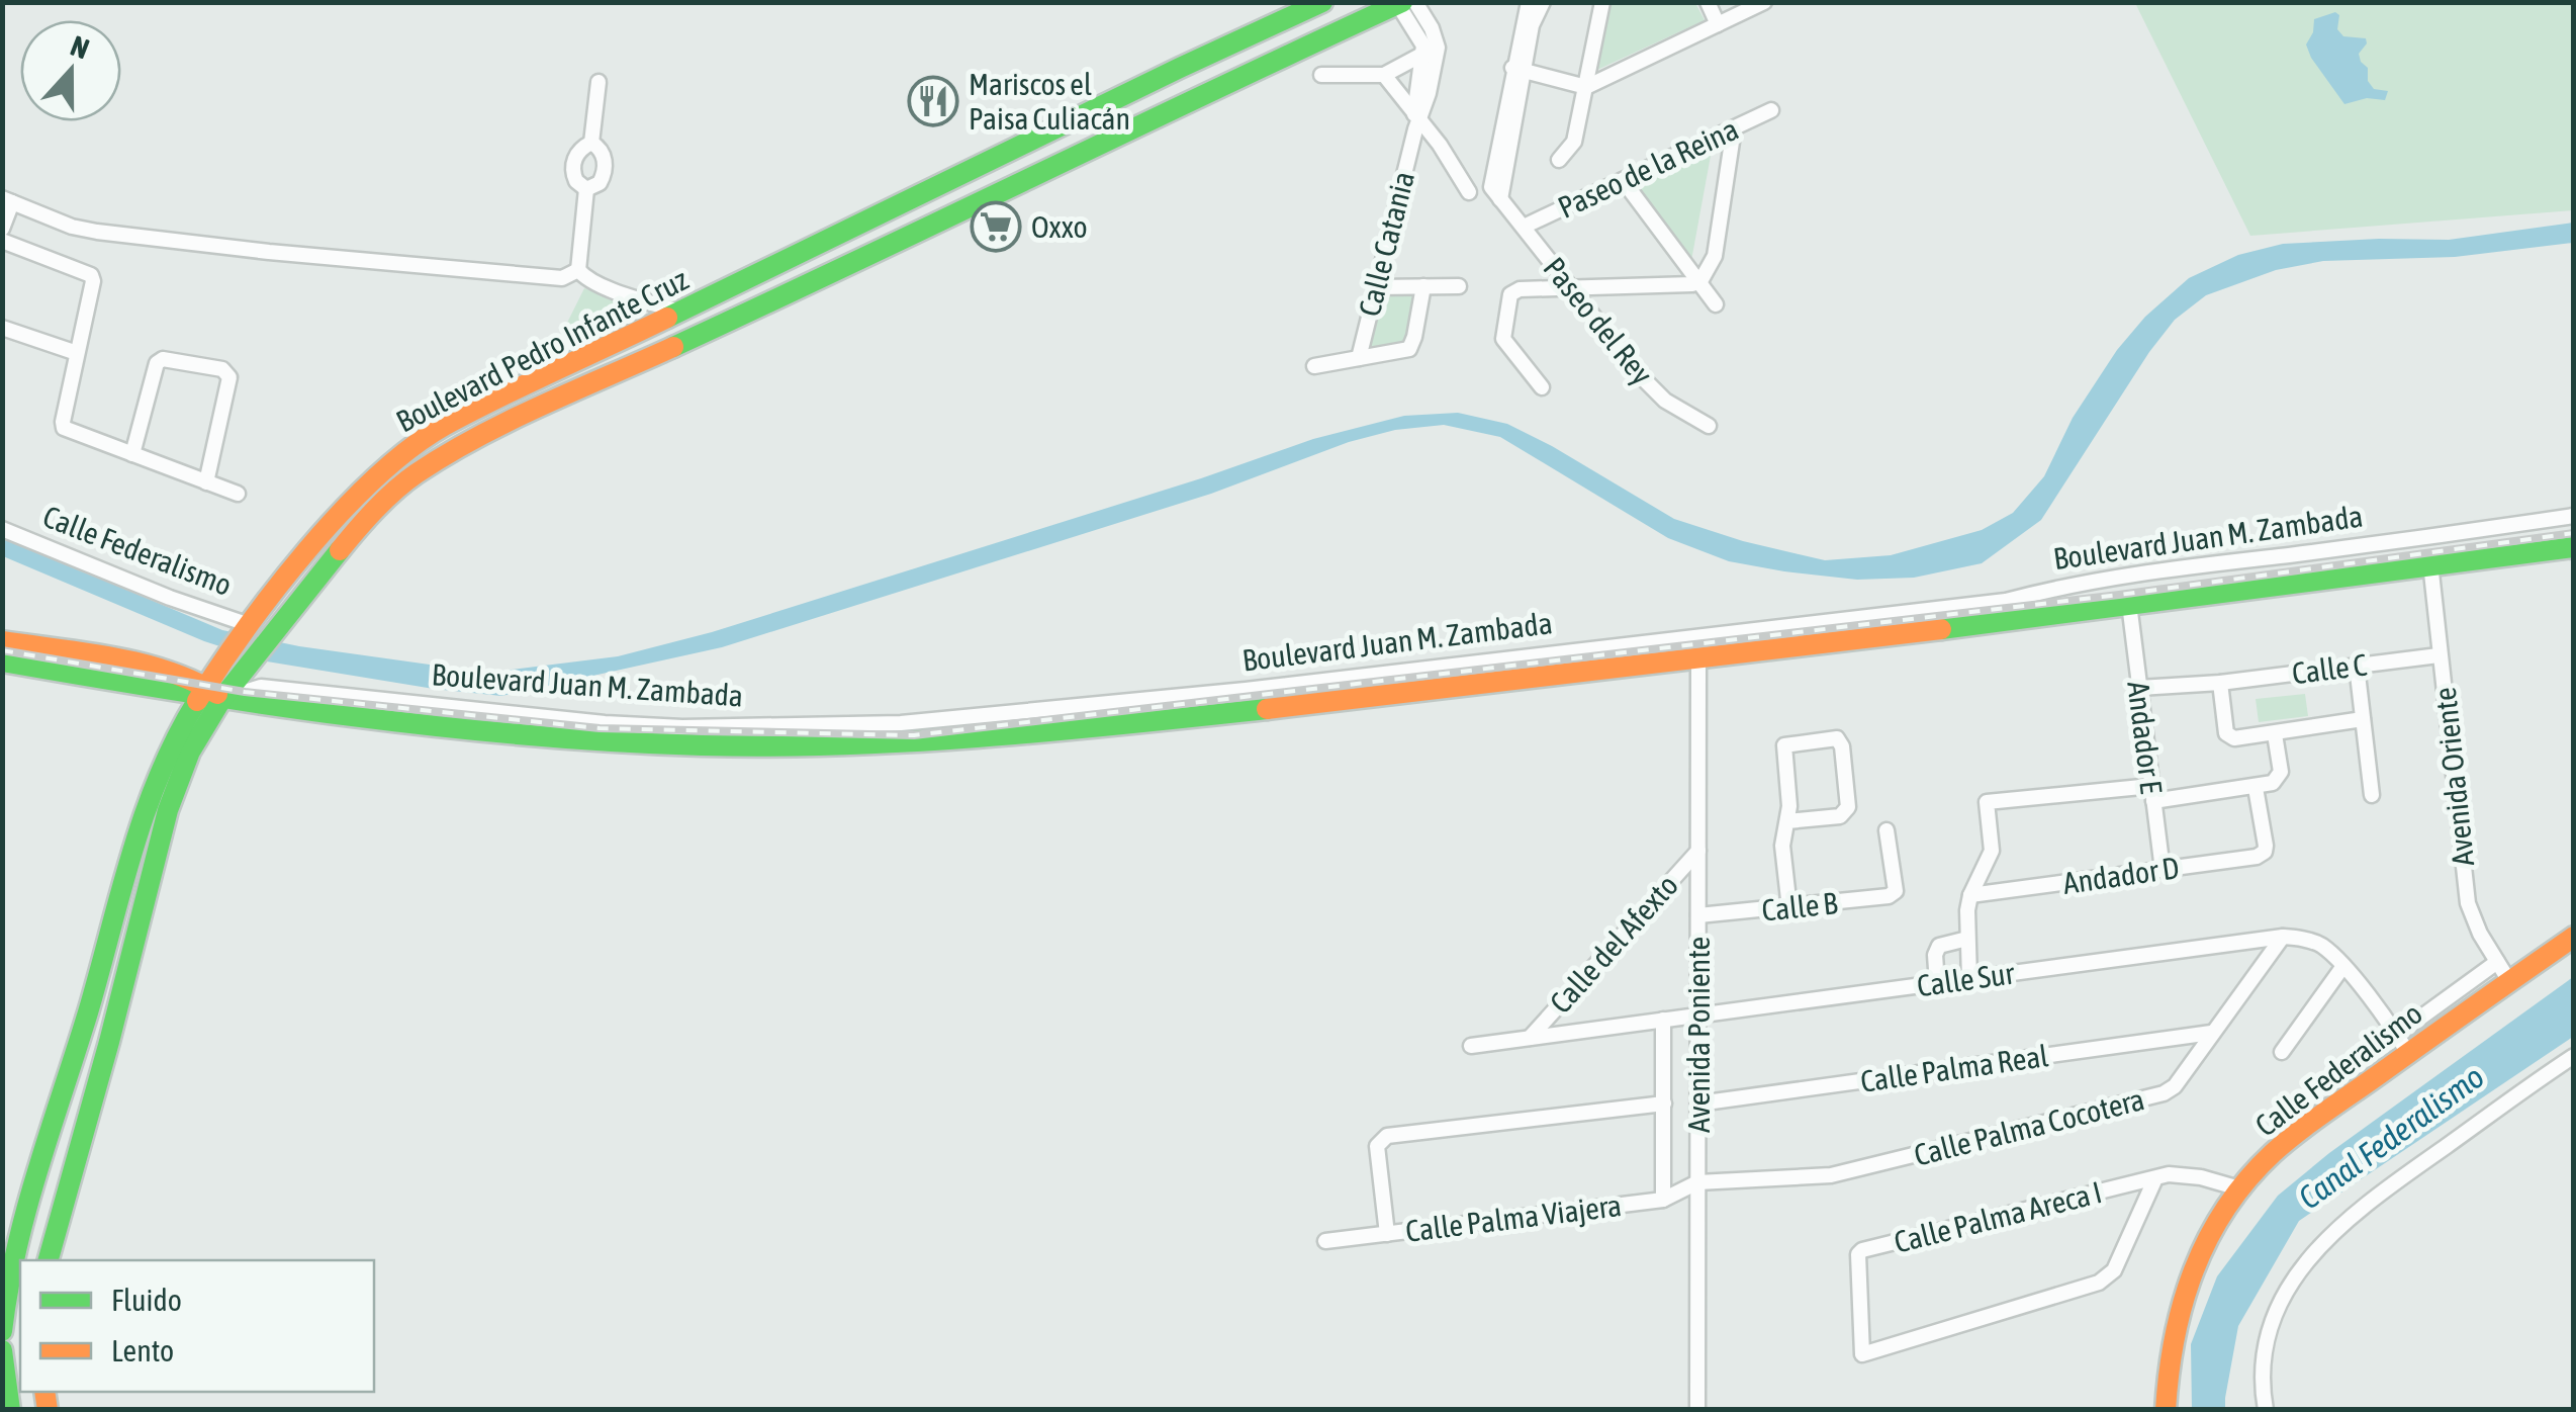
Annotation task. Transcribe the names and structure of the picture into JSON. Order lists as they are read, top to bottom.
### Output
{
  "streets": {
    "main road": ["Boulevard Pedro Infante Cruz", "Boulevard Juan M. Zambada", "Calle Federalismo"],
    "street": [
      "Paseo de la Reina",
      "Calle Catania",
      "Paseo del Rey",
      "Calle C",
      "Andador E",
      "Avenida Oriente",
      "Andador D",
      "Calle B",
      "Calle del Afexto",
      "Calle Sur",
      "Avenida Poniente",
      "Calle Palma Real",
      "Calle Palma Cocotera",
      "Calle Palma Areca I",
      "Calle Palma Viajera"
    ]
  },
  "crossings": [
    ["Paseo de la Reina", "Paseo del Rey"],
    ["Boulevard Pedro Infante Cruz", "Boulevard Juan M. Zambada"],
    ["Boulevard Pedro Infante Cruz", "Calle Federalismo"],
    ["Boulevard Juan M. Zambada", "Andador E"],
    ["Boulevard Juan M. Zambada", "Avenida Oriente"],
    ["Boulevard Juan M. Zambada", "Avenida Poniente"],
    ["Calle Federalismo", "Avenida Oriente"],
    ["Calle Federalismo", "Calle Sur"],
    ["Calle Federalismo", "Calle Palma Areca I"],
    ["Calle C", "Andador E"],
    ["Calle C", "Avenida Oriente"],
    ["Andador E", "Andador D"],
    ["Calle B", "Avenida Poniente"],
    ["Calle del Afexto", "Calle Sur"],
    ["Calle del Afexto", "Avenida Poniente"],
    ["Calle Sur", "Avenida Poniente"],
    ["Calle Sur", "Calle Palma Cocotera"],
    ["Avenida Poniente", "Calle Palma Real"],
    ["Avenida Poniente", "Calle Palma Cocotera"],
    ["Avenida Poniente", "Calle Palma Viajera"],
    ["Calle Palma Real", "Calle Palma Cocotera"],
    ["Calle Palma Cocotera", "Calle Palma Viajera"]
  ],
  "water": ["Canal Federalismo"],
  "places": {
    "restaurant": ["Mariscos el Paisa Culiacán"],
    "supermarket": ["Oxxo"]
  },
  "legend": ["Fluido", "Lento"],
  "north": "top"
}
